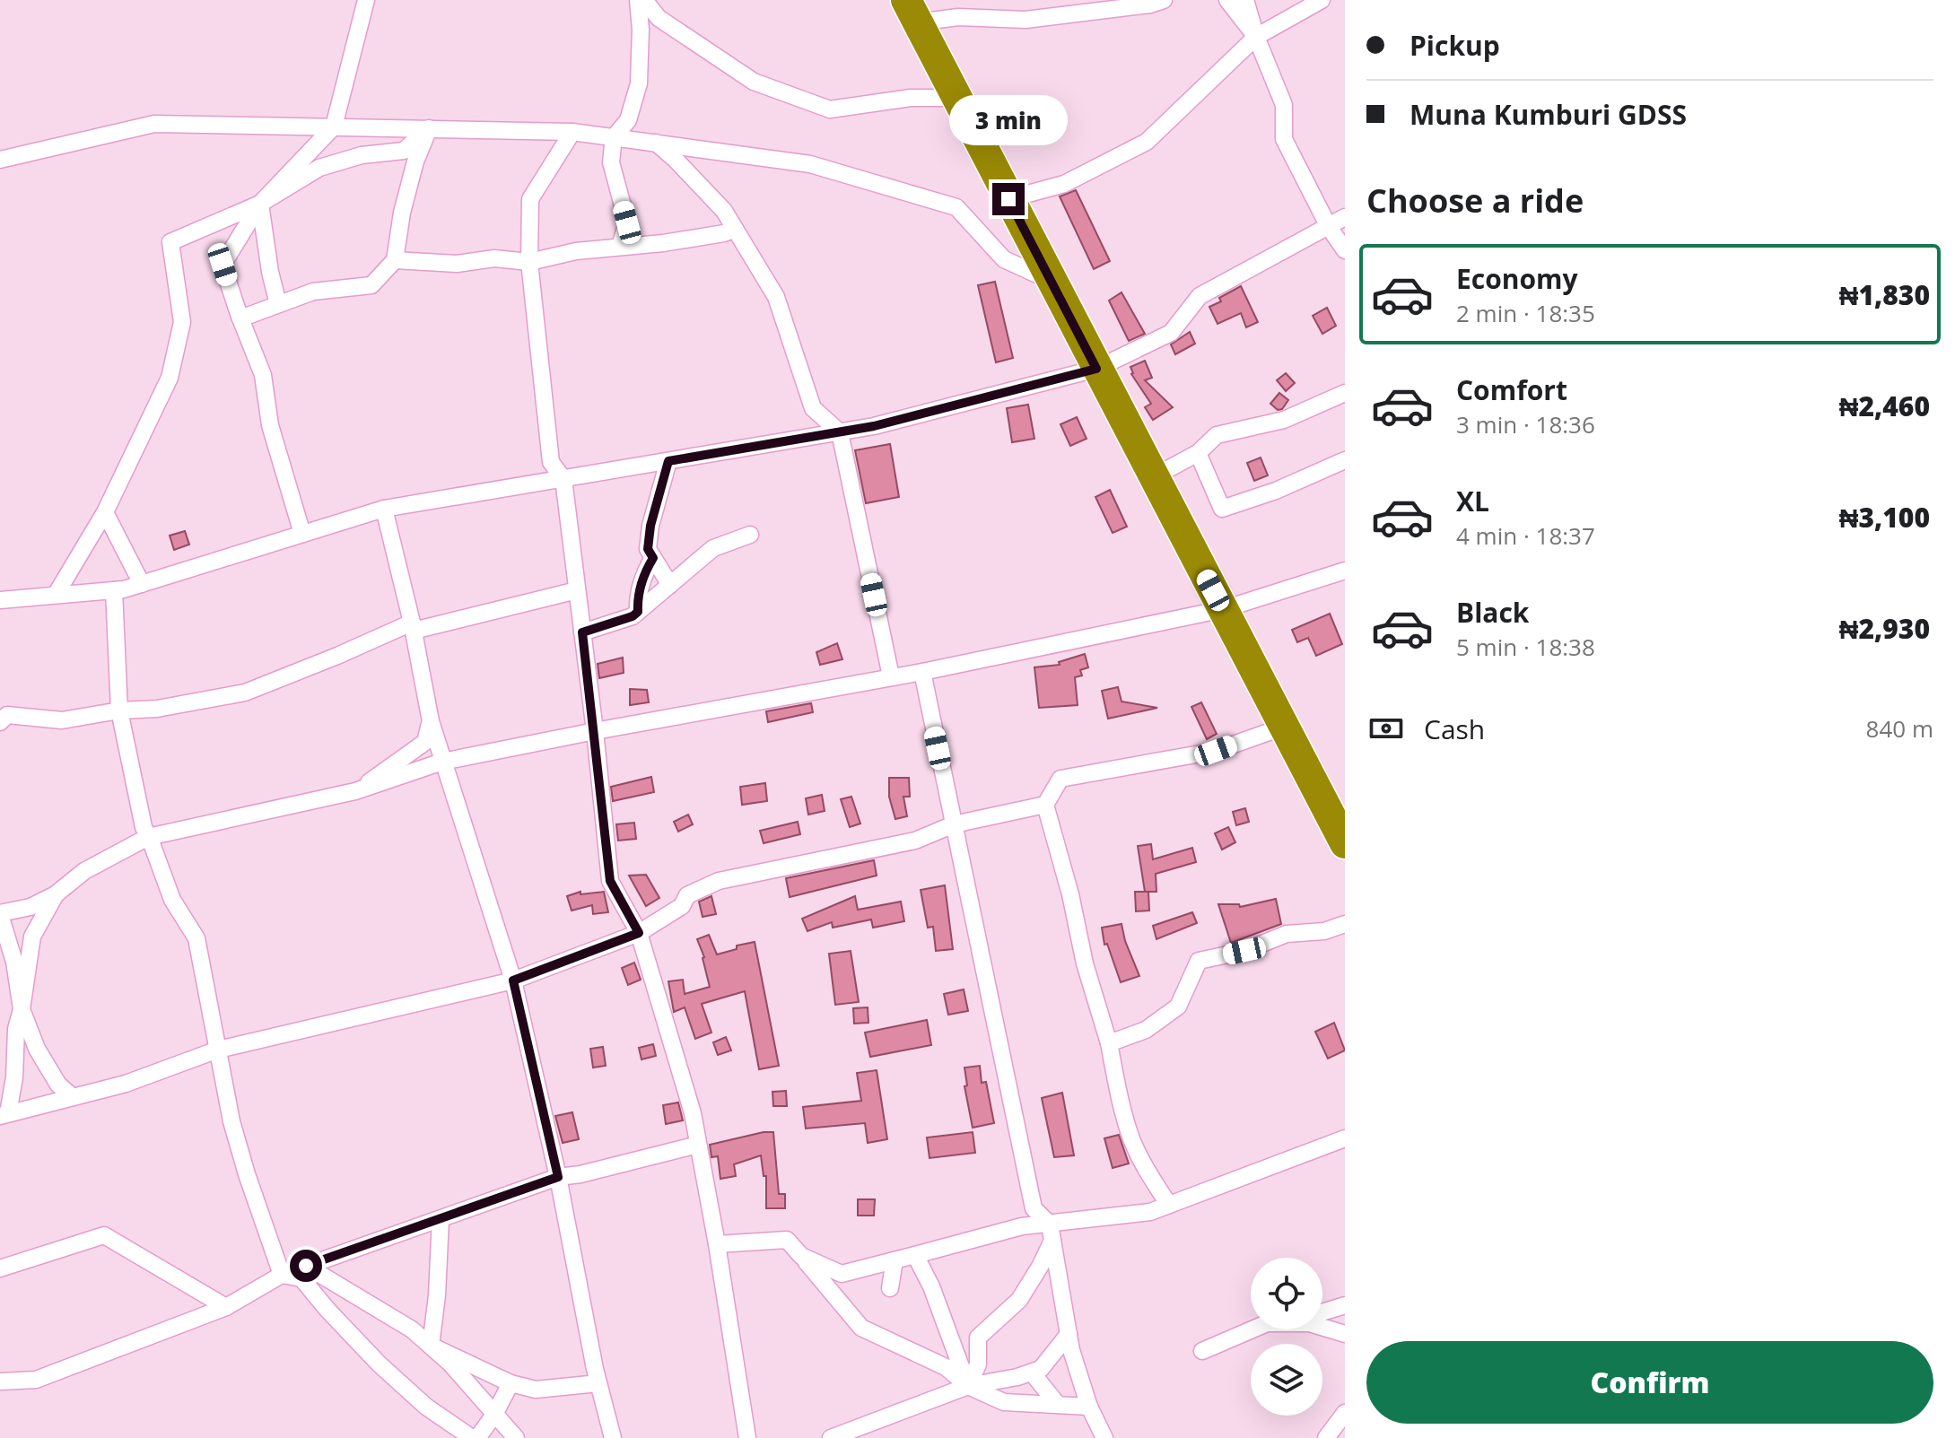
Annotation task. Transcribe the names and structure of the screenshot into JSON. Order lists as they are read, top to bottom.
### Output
{
  "page": {
    "banner": ["Pickup", "Muna Kumburi GDSS"],
    "bubble": "3 min",
    "heading": "Choose a ride",
    "list": [
      {
        "name": "Economy",
        "note": "2 min · 18:35",
        "value": "₦1,830"
      },
      {
        "name": "Comfort",
        "note": "3 min · 18:36",
        "value": "₦2,460"
      },
      {
        "name": "XL",
        "note": "4 min · 18:37",
        "value": "₦3,100"
      },
      {
        "name": "Black",
        "note": "5 min · 18:38",
        "value": "₦2,930"
      }
    ],
    "pay": ["Cash", "840 m"],
    "buttons": "Confirm"
  }
}
